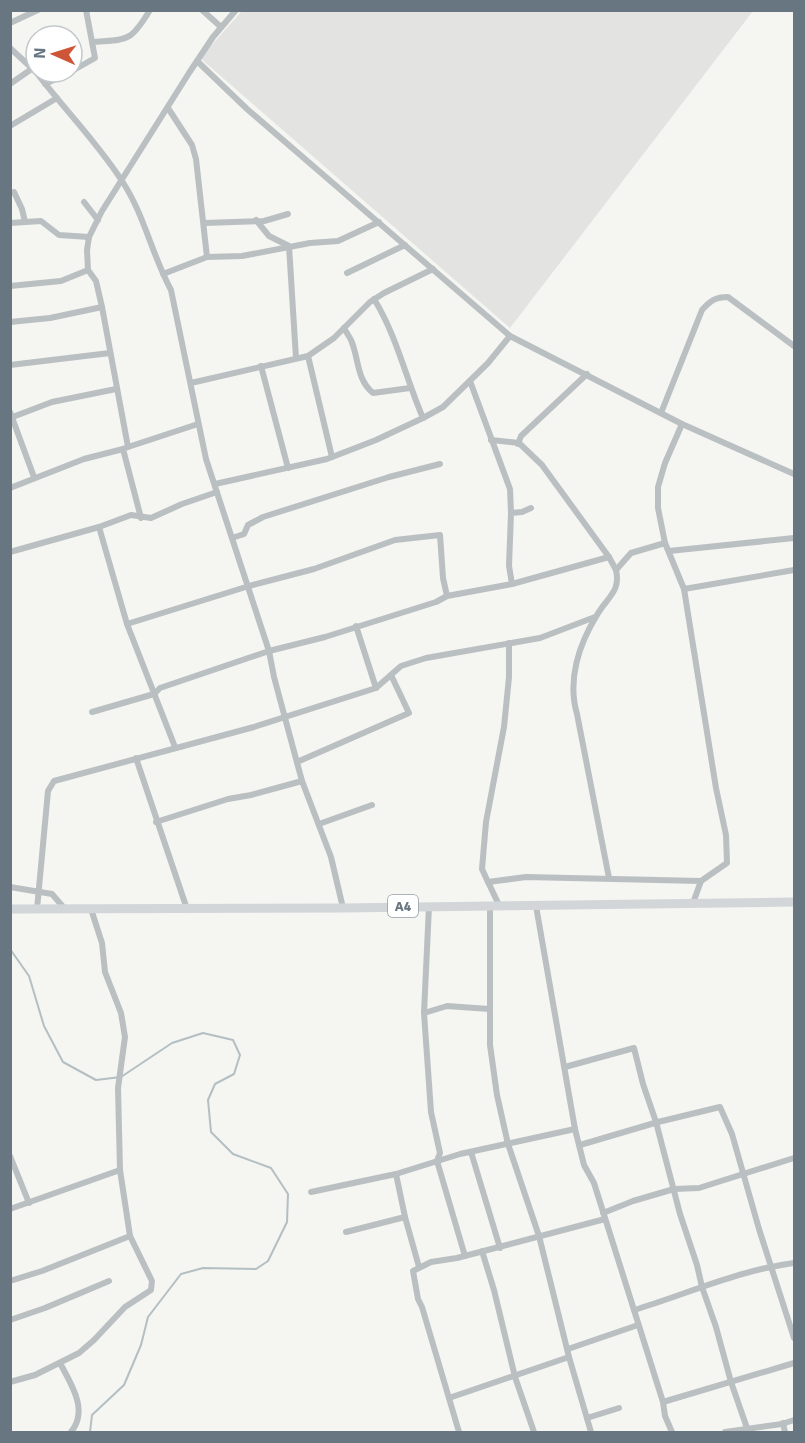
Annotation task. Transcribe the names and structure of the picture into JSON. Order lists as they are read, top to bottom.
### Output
{
  "streets": {
    "highway": ["A4"]
  },
  "north": "left"
}
